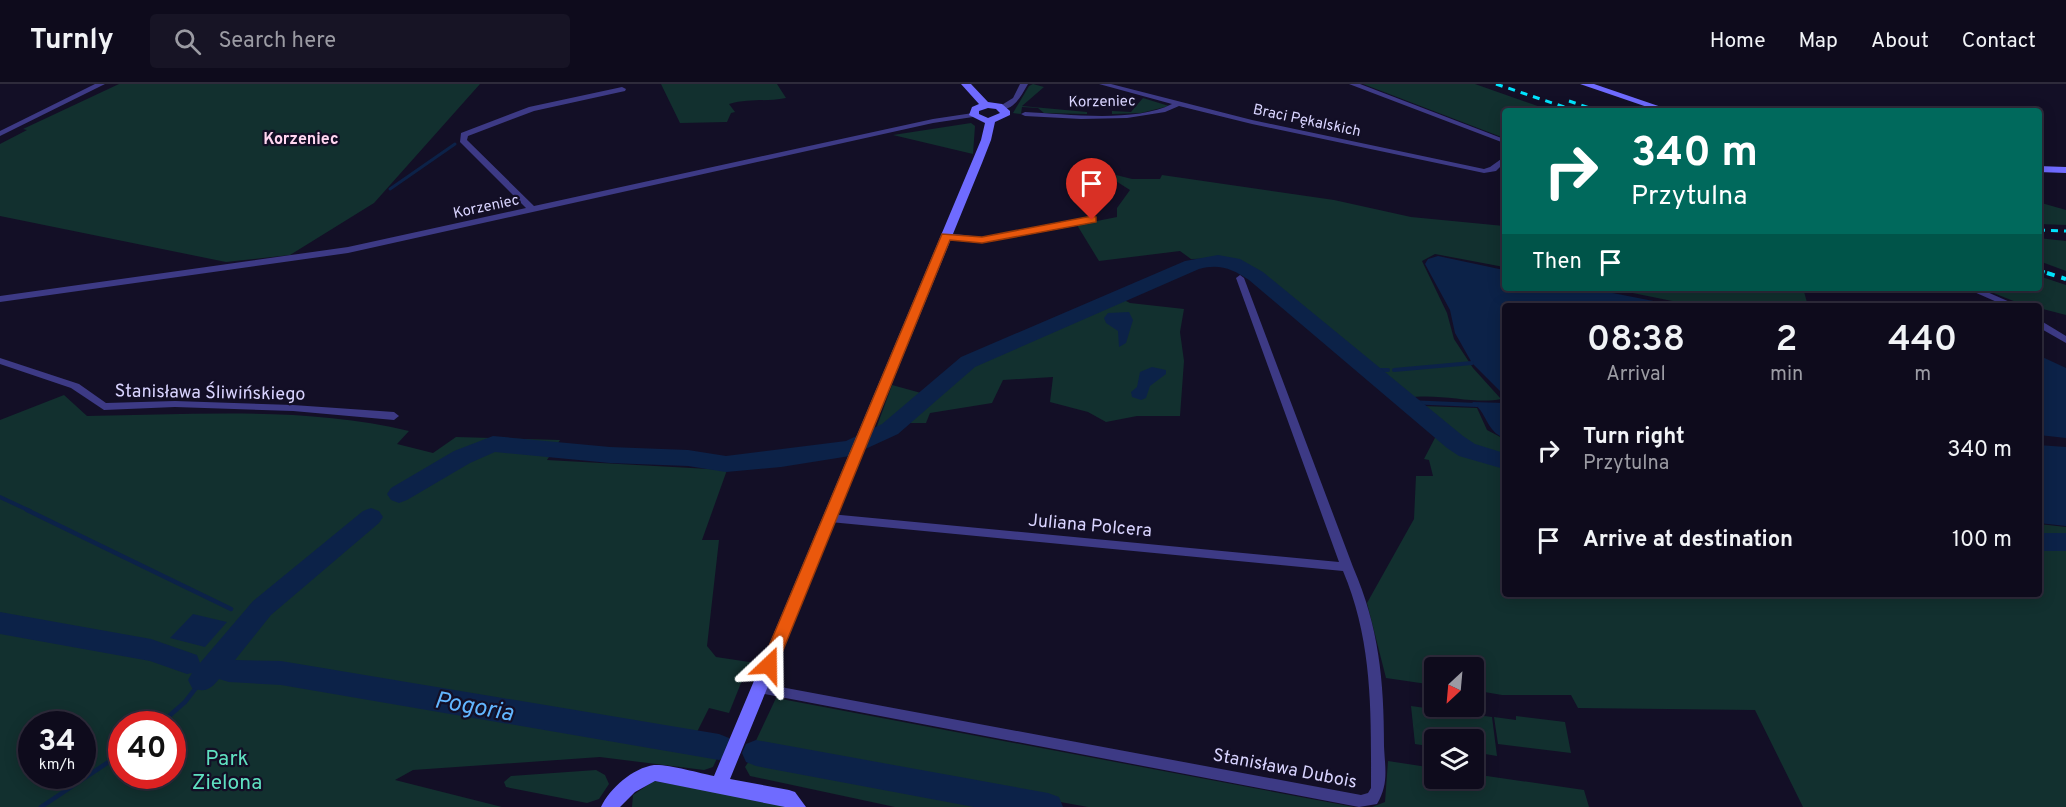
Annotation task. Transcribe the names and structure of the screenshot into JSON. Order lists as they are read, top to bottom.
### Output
{
  "streets": {
    "street": [
      "Korzeniec",
      "Braci Pękalskich",
      "Stanisława Śliwińskiego",
      "Juliana Polcera",
      "Stanisława Dubois"
    ]
  },
  "crossings": [
    ["Korzeniec", "Braci Pękalskich"],
    ["Juliana Polcera", "Stanisława Dubois"]
  ],
  "districts": ["Korzeniec"],
  "water": ["Pogoria"],
  "parks": ["Park Zielona"],
  "north": "bottom left",
  "page": {
    "header": "Turnly",
    "search": "Search here",
    "nav": [
      "Home",
      "Map",
      "About",
      "Contact"
    ],
    "turn": ["340 m", "Przytulna"],
    "then": "Then",
    "eta": [
      "08:38",
      "Arrival",
      "2",
      "min",
      "440",
      "m"
    ],
    "list": [
      {
        "name": "Turn right",
        "note": "Przytulna",
        "value": "340 m"
      },
      {
        "name": "Arrive at destination",
        "value": "100 m"
      }
    ],
    "speed": "34 km/h",
    "limit": "40"
  }
}
